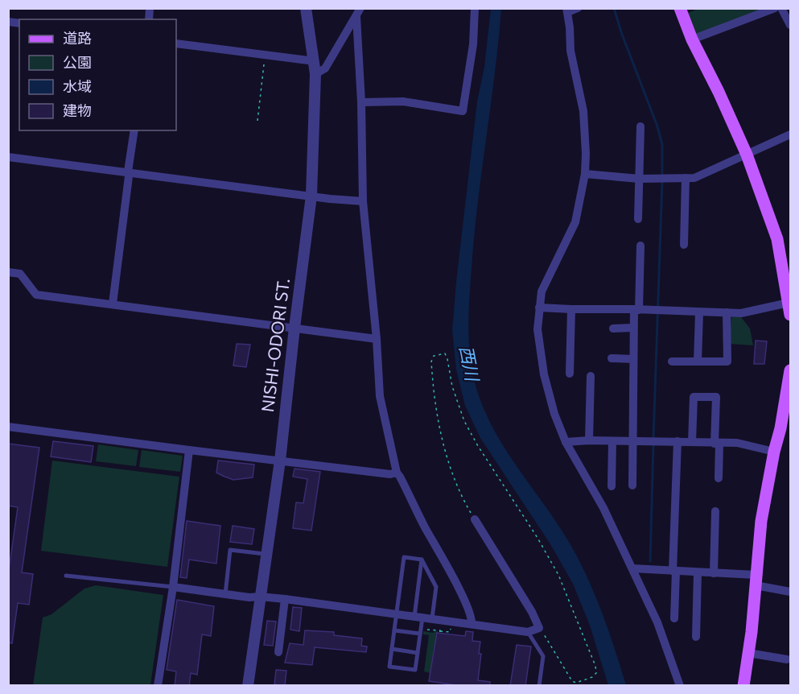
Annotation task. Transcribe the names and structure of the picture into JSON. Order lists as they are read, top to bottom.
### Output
{
  "streets": {
    "street": ["NISHI-ODORI ST."]
  },
  "water": ["西川"],
  "legend": [
    "道路",
    "公園",
    "水域",
    "建物"
  ]
}
